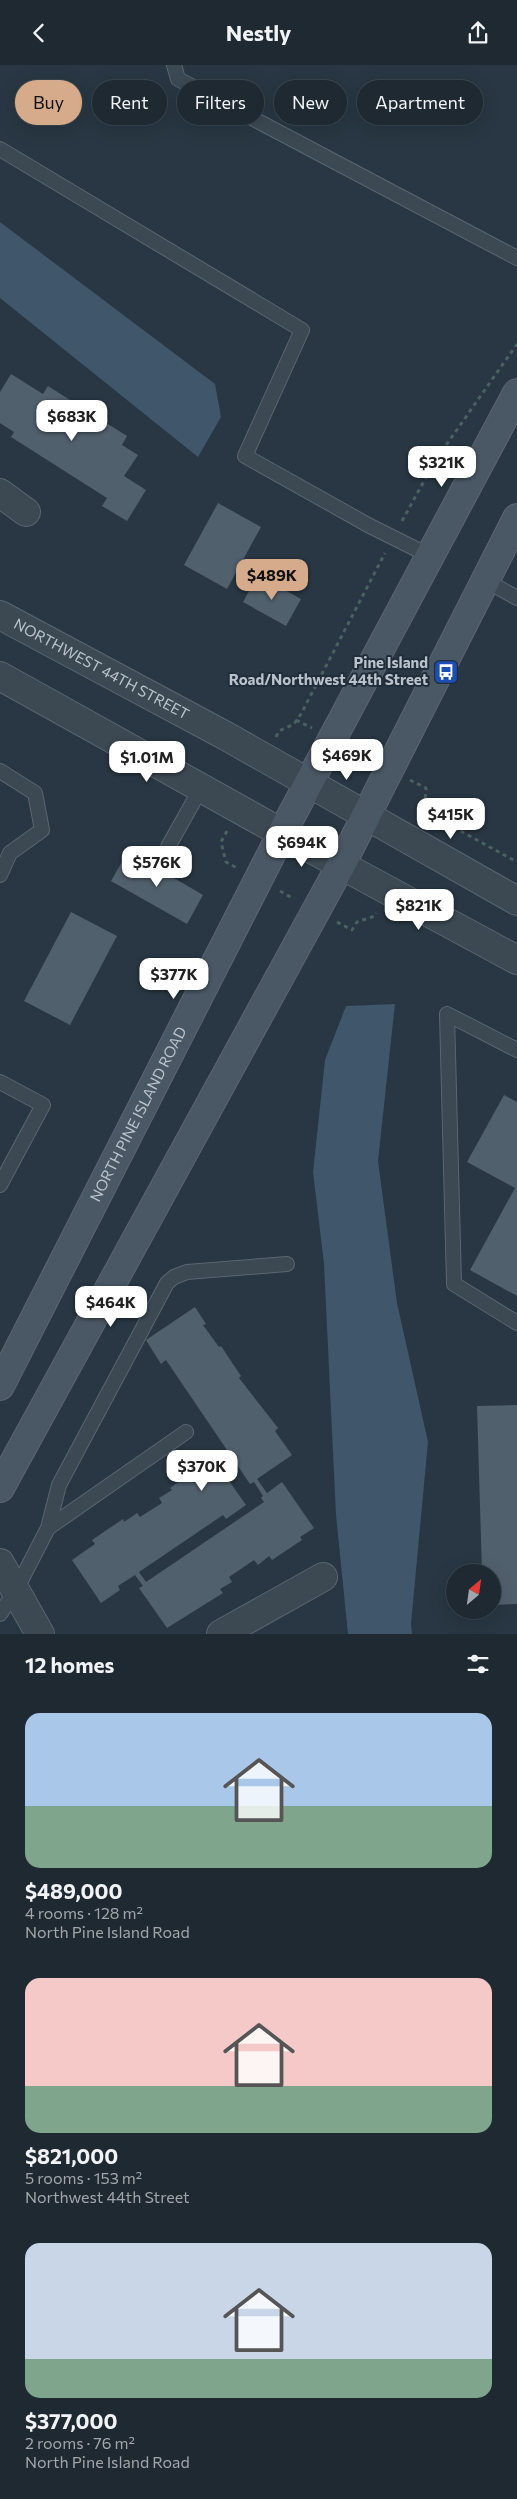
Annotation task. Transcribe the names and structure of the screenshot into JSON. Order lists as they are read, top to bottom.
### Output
{
  "streets": {
    "main road": ["NORTH PINE ISLAND ROAD"],
    "street": ["NORTHWEST 44TH STREET"]
  },
  "crossings": [
    ["NORTHWEST 44TH STREET", "NORTH PINE ISLAND ROAD"]
  ],
  "places": {
    "bus stop": ["Pine Island Road/Northwest 44th Street"]
  },
  "north": "top right",
  "page": {
    "header": "Nestly",
    "chip": [
      "Buy",
      "Rent",
      "Filters",
      "New",
      "Apartment"
    ],
    "price": [
      "$683K",
      "$321K",
      "$489K",
      "$469K",
      "$1.01M",
      "$415K",
      "$694K",
      "$576K",
      "$821K",
      "$377K",
      "$464K",
      "$370K"
    ],
    "heading": "12 homes",
    "list": [
      {
        "name": "$489,000",
        "note": "4 rooms · 128 m² · North Pine Island Road"
      },
      {
        "name": "$821,000",
        "note": "5 rooms · 153 m² · Northwest 44th Street"
      },
      {
        "name": "$377,000",
        "note": "2 rooms · 76 m² · North Pine Island Road"
      }
    ]
  }
}
